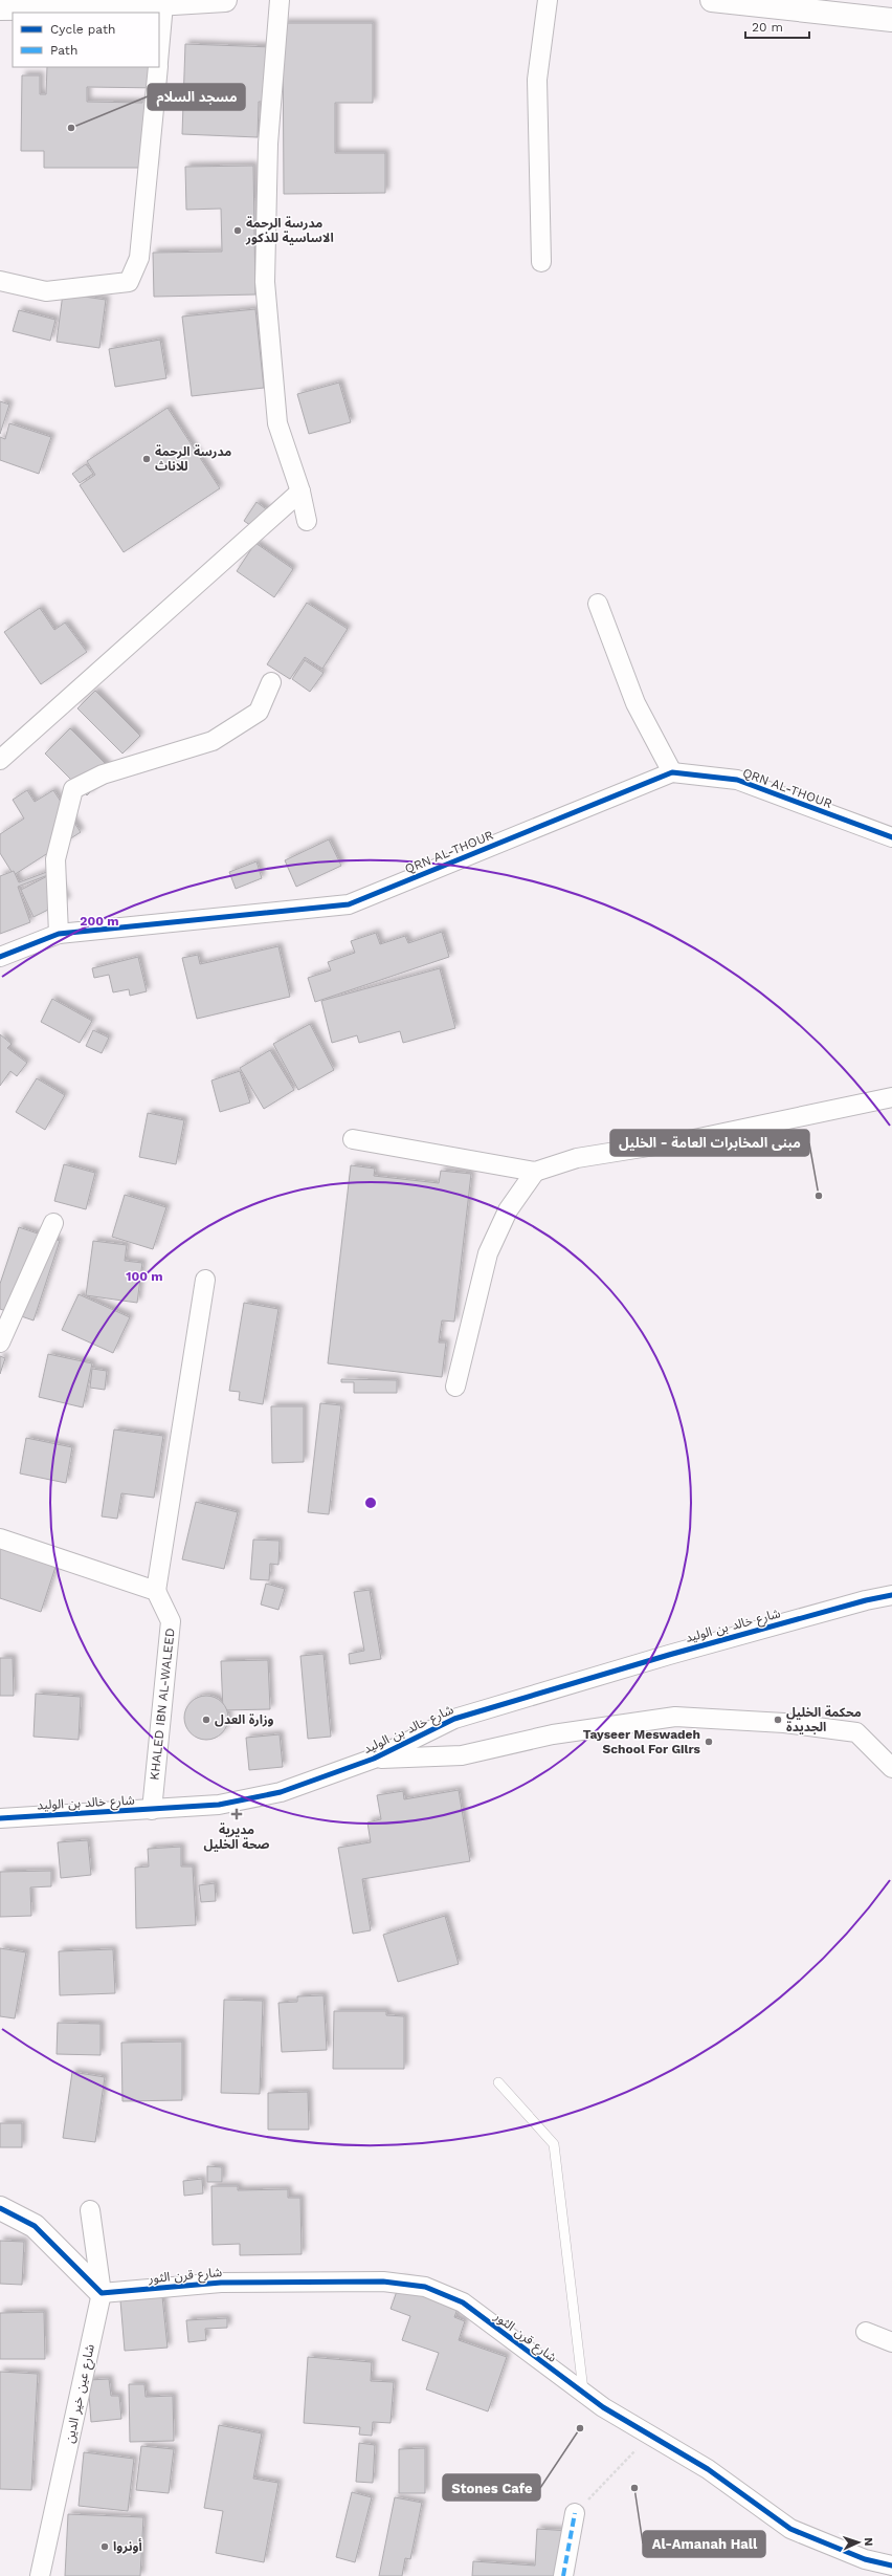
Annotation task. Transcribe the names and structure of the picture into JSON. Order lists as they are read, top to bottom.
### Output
{
  "streets": {
    "street": [
      "QRN AL-THOUR",
      "شارع خالد بن الوليد",
      "KHALED IBN AL-WALEED",
      "شارع قرن الثور",
      "شارع عين خير الدين"
    ]
  },
  "crossings": [
    ["شارع خالد بن الوليد", "KHALED IBN AL-WALEED"],
    ["شارع قرن الثور", "شارع عين خير الدين"]
  ],
  "places": {
    "other": [
      "مسجد السلام",
      "مدرسة الرحمة الاساسية للذكور",
      "مدرسة الرحمة للاناث",
      "مبنى المخابرات العامة - الخليل",
      "وزارة العدل",
      "محكمة الخليل الجديدة",
      "Tayseer Meswadeh School For Gilrs",
      "Stones Cafe",
      "Al-Amanah Hall",
      "أونروا"
    ],
    "health": ["مديرية صحة الخليل"]
  },
  "legend": ["Cycle path", "Path"],
  "scale_bar": "20 m",
  "north": "right",
  "rings": ["200 m", "100 m"]
}
